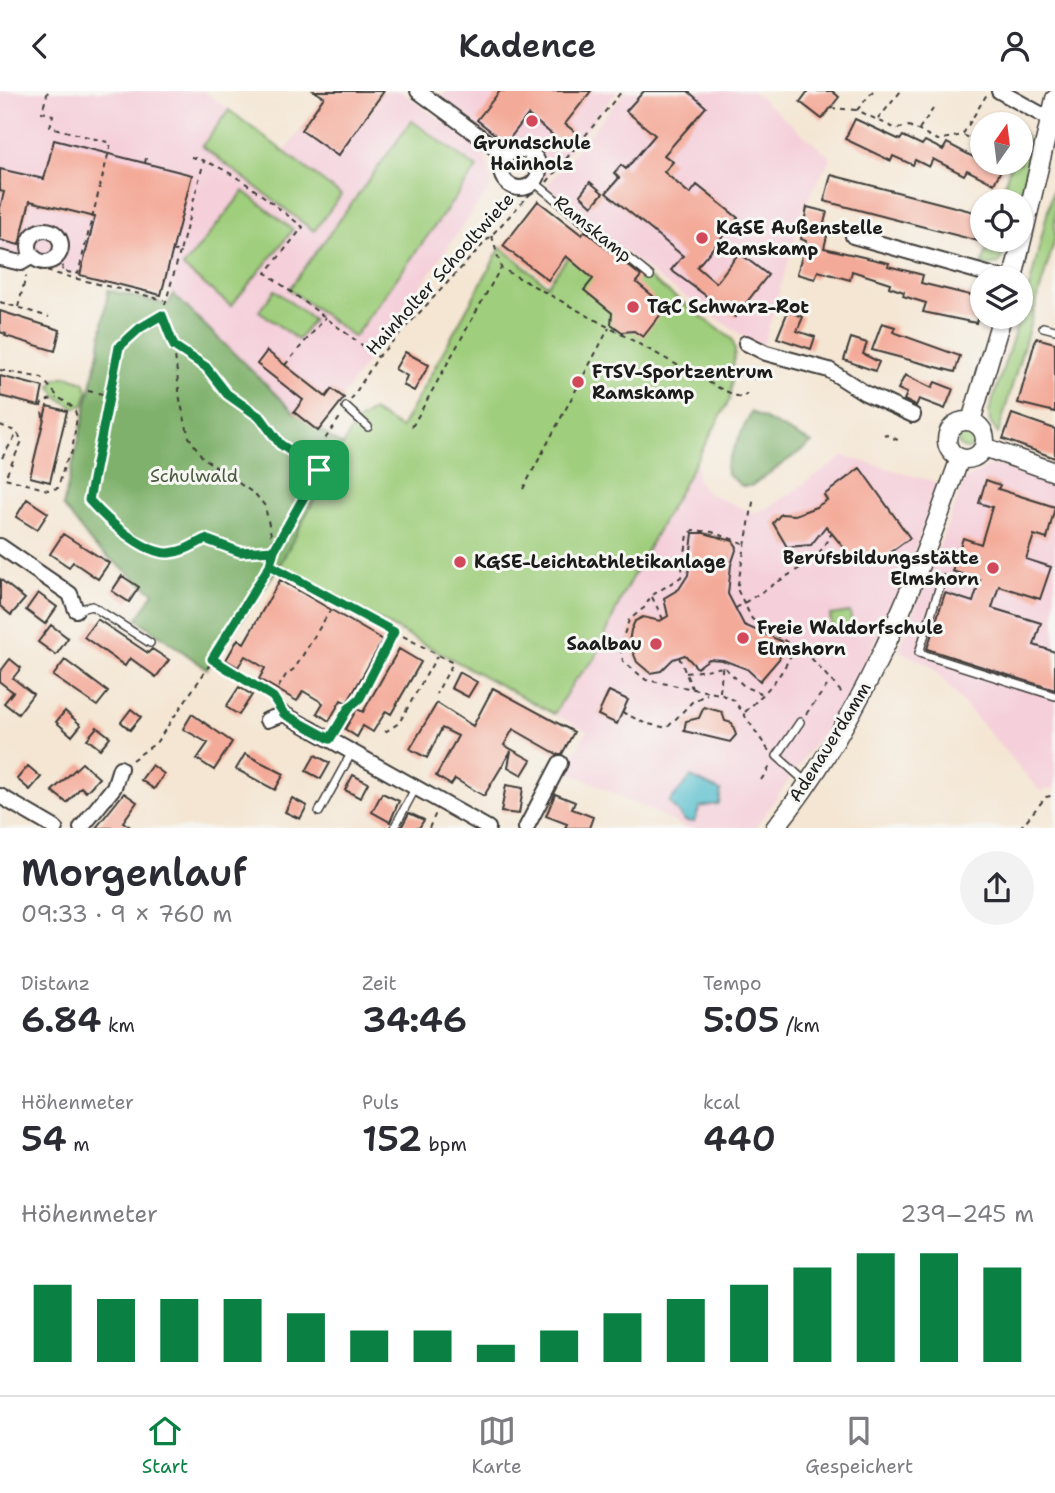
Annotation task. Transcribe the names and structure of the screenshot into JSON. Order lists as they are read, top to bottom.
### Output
{
  "streets": {
    "street": ["Adenauerdamm"],
    "lane": ["Ramskamp"],
    "path": ["Hainholter Schooltwiete"]
  },
  "crossings": [
    ["Ramskamp", "Hainholter Schooltwiete"]
  ],
  "parks": ["Schulwald"],
  "places": [
    "Grundschule Hainholz",
    "KGSE Außenstelle Ramskamp",
    "TGC Schwarz-Rot",
    "FTSV-Sportzentrum Ramskamp",
    "KGSE-Leichtathletikanlage",
    "Berufsbildungsstätte Elmshorn",
    "Freie Waldorfschule Elmshorn",
    "Saalbau"
  ],
  "north": "top",
  "page": {
    "header": "Kadence",
    "heading": ["Morgenlauf", "09:33 · 9 × 760 m"],
    "stats": [
      ["Distanz", "6.84 km"],
      ["Zeit", "34:46"],
      ["Tempo", "5:05 /km"],
      ["Höhenmeter", "54 m"],
      ["Puls", "152 bpm"],
      ["kcal", "440"]
    ],
    "chart": ["Höhenmeter", "239–245 m"],
    "tabs": ["Start", "Karte", "Gespeichert"]
  }
}
